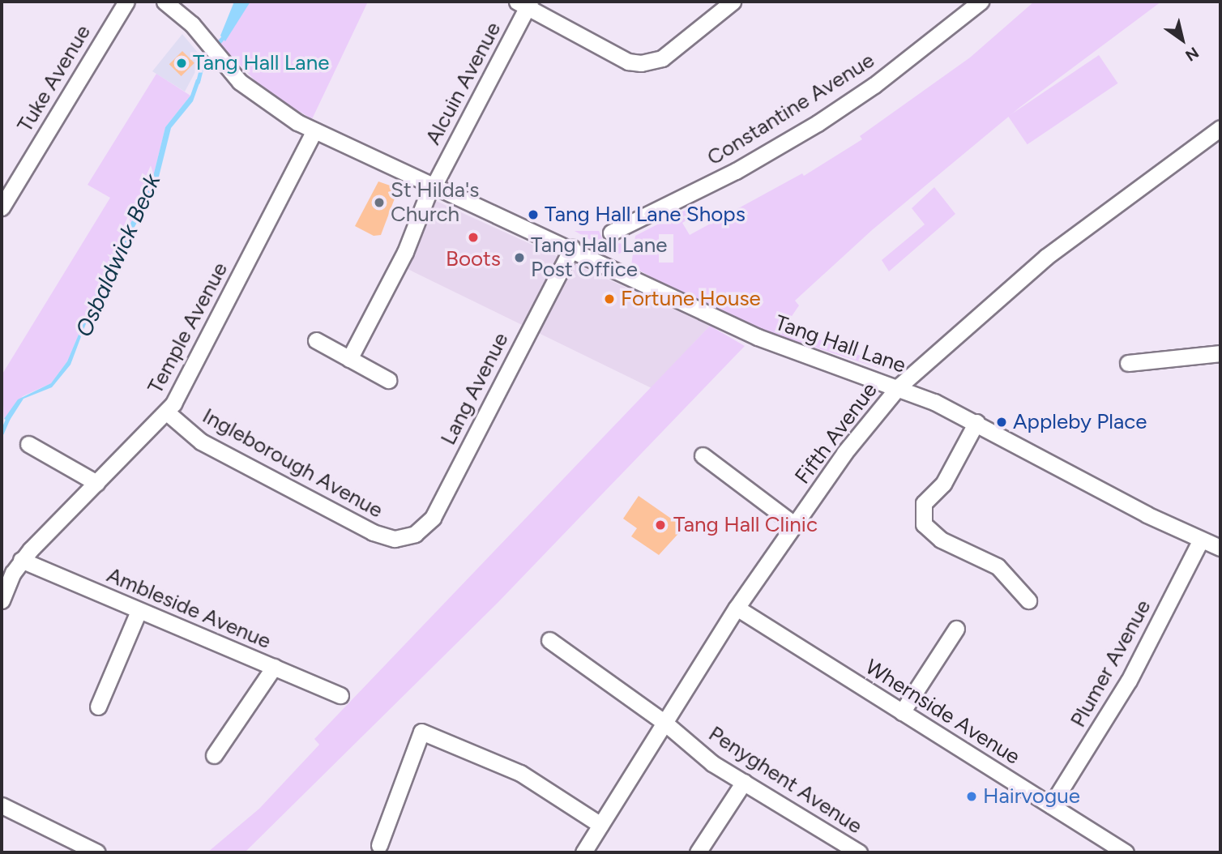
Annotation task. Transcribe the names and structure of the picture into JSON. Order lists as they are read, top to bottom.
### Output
{
  "streets": {
    "street": [
      "Tuke Avenue",
      "Alcuin Avenue",
      "Constantine Avenue",
      "Temple Avenue",
      "Tang Hall Lane",
      "Lang Avenue",
      "Fifth Avenue",
      "Ingleborough Avenue",
      "Ambleside Avenue",
      "Plumer Avenue",
      "Whernside Avenue",
      "Penyghent Avenue"
    ]
  },
  "crossings": [
    ["Alcuin Avenue", "Tang Hall Lane"],
    ["Temple Avenue", "Tang Hall Lane"],
    ["Temple Avenue", "Ingleborough Avenue"],
    ["Temple Avenue", "Ambleside Avenue"],
    ["Tang Hall Lane", "Lang Avenue"],
    ["Tang Hall Lane", "Fifth Avenue"],
    ["Tang Hall Lane", "Plumer Avenue"],
    ["Lang Avenue", "Ingleborough Avenue"],
    ["Fifth Avenue", "Whernside Avenue"],
    ["Fifth Avenue", "Penyghent Avenue"],
    ["Plumer Avenue", "Whernside Avenue"]
  ],
  "water": ["Osbaldwick Beck"],
  "places": [
    "Tang Hall Lane",
    "St Hilda's Church",
    "Tang Hall Lane Shops",
    "Boots",
    "Tang Hall Lane Post Office",
    "Fortune House",
    "Appleby Place",
    "Tang Hall Clinic",
    "Hairvogue"
  ],
  "north": "bottom right"
}
